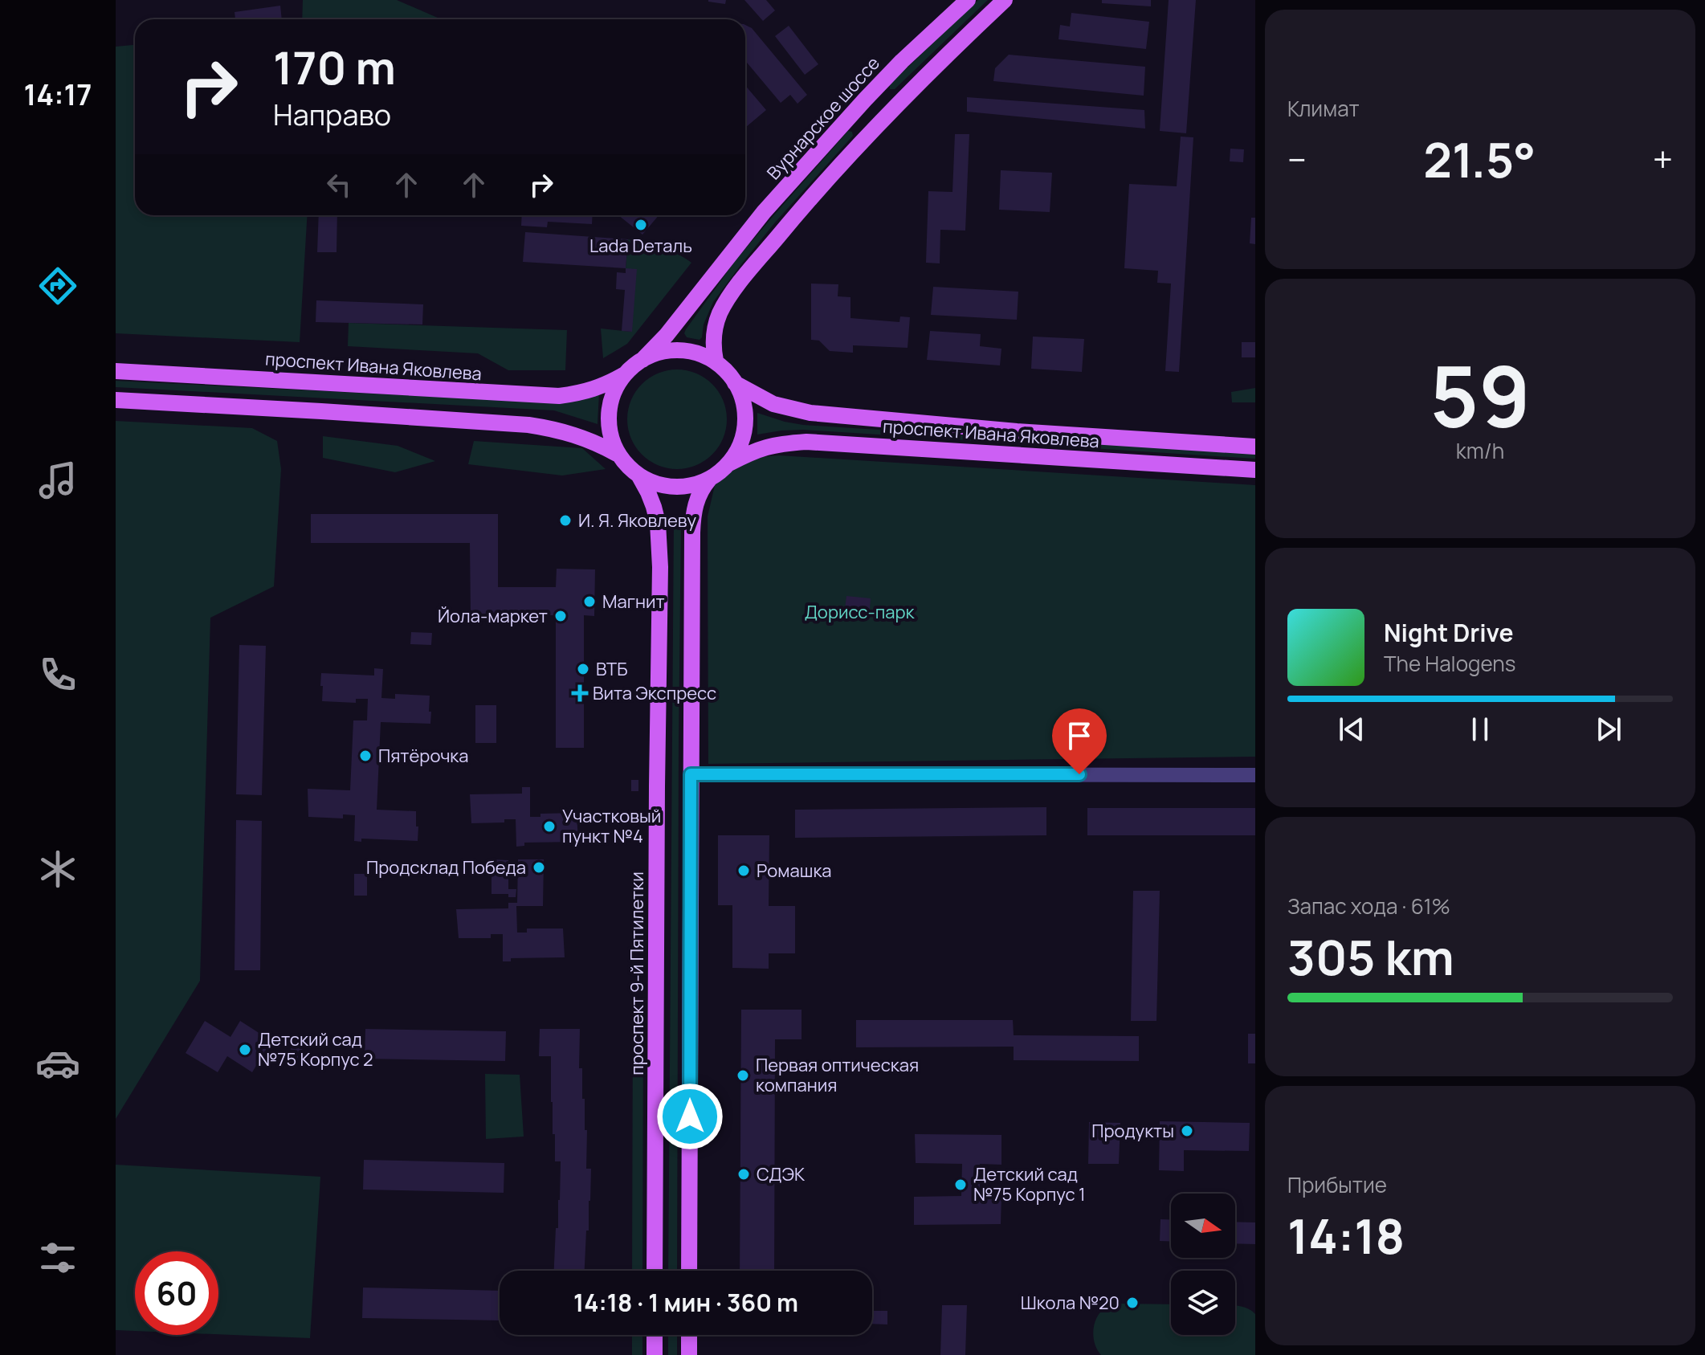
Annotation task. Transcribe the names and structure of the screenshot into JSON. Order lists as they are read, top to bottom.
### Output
{
  "streets": {
    "main road": ["Вурнарское шоссе", "проспект Ивана Яковлева", "проспект 9-й Пятилетки"]
  },
  "crossings": [
    ["Вурнарское шоссе", "проспект Ивана Яковлева"],
    ["Вурнарское шоссе", "проспект 9-й Пятилетки"],
    ["проспект Ивана Яковлева", "проспект 9-й Пятилетки"]
  ],
  "parks": ["Дорисс-парк"],
  "places": {
    "other": [
      "Lada Dеталь",
      "И. Я. Яковлеву",
      "Магнит",
      "Йола-маркет",
      "ВТБ",
      "Пятёрочка",
      "Участковый пункт №4",
      "Продсклад Победа",
      "Ромашка",
      "Детский сад №75 Корпус 2",
      "Первая оптическая компания",
      "Продукты",
      "СДЭК",
      "Детский сад №75 Корпус 1",
      "Школа №20"
    ],
    "health": ["Вита Экспресс"]
  },
  "north": "right",
  "page": {
    "tabs": "14:17",
    "tile": [
      "Климат",
      ["59", "km/h"],
      ["Запас хода · 61%", "305 km"],
      ["Прибытие", "14:18"]
    ],
    "turn": ["170 m", "Направо"],
    "heat": ["−", "21.5°", "+"],
    "song": ["Night Drive", "The Halogens"],
    "limit": "60",
    "trip": "14:18 · 1 мин · 360 m"
  }
}
